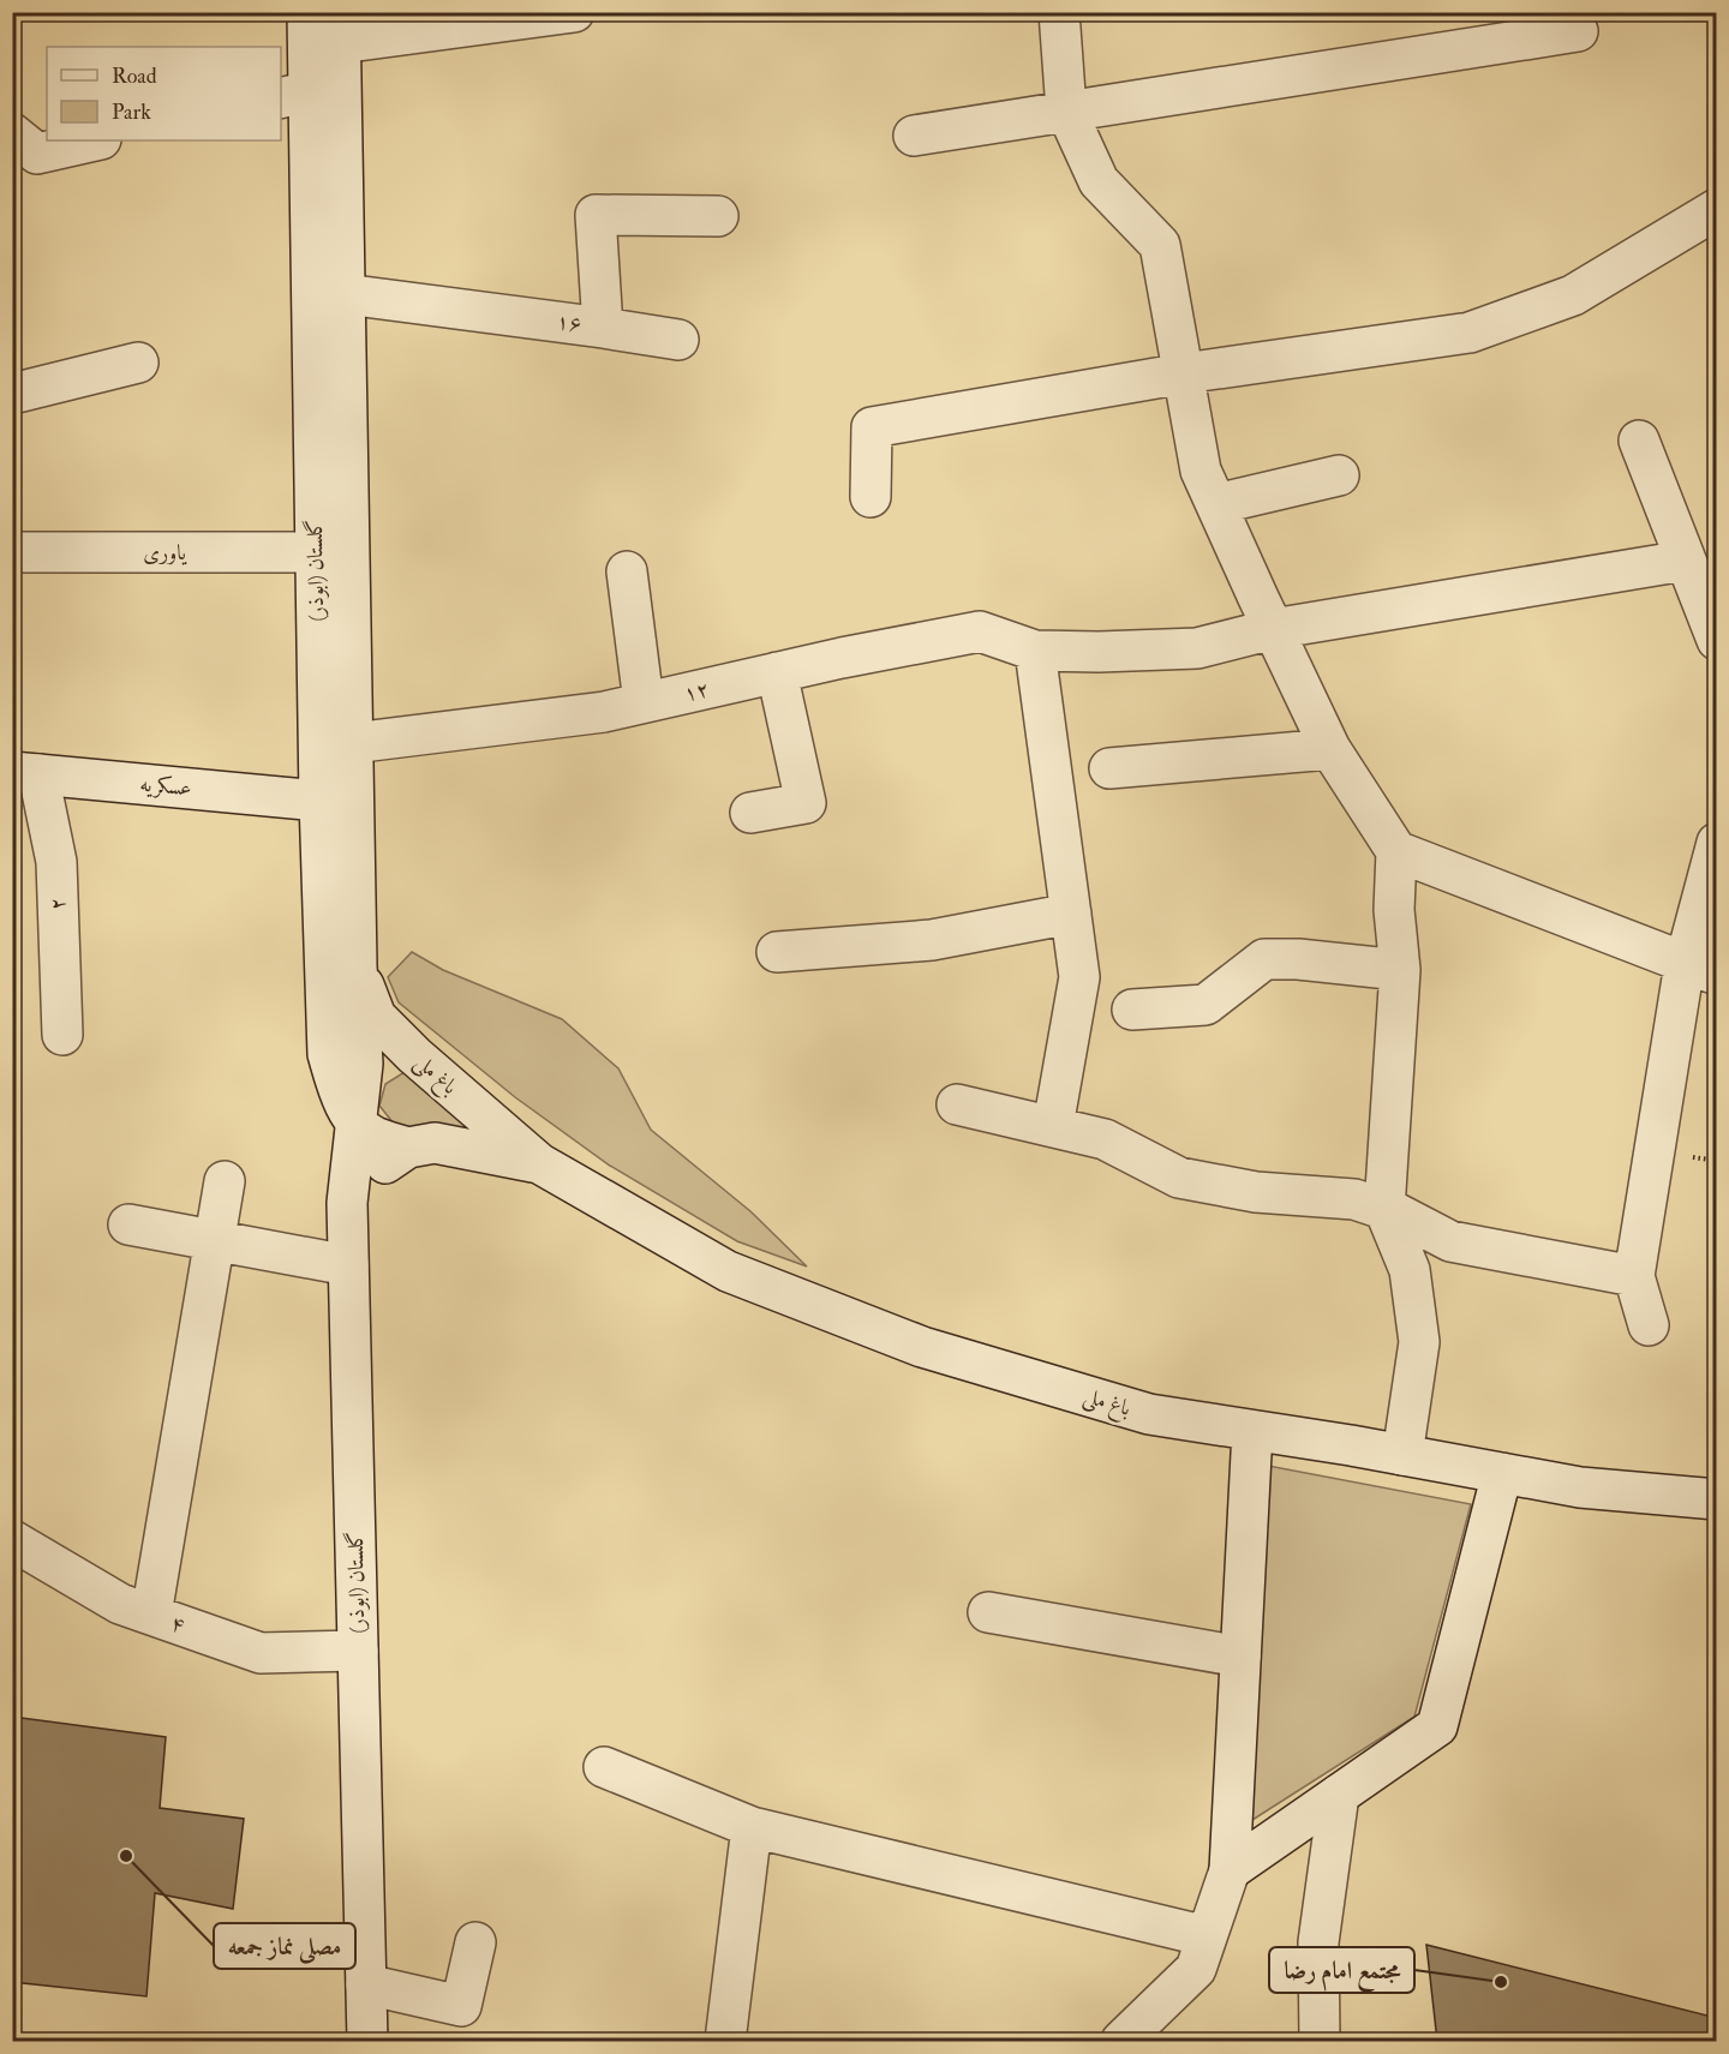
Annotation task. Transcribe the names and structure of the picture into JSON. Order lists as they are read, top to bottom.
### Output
{
  "streets": {
    "street": [
      "۱۶",
      "یاوری",
      "گلستان (ابوذر)",
      "۱۲",
      "عسکریه",
      "۲",
      "باغ ملی",
      "۴"
    ]
  },
  "crossings": [
    ["۱۶", "گلستان (ابوذر)"],
    ["یاوری", "گلستان (ابوذر)"],
    ["گلستان (ابوذر)", "۱۲"],
    ["گلستان (ابوذر)", "عسکریه"],
    ["گلستان (ابوذر)", "باغ ملی"],
    ["گلستان (ابوذر)", "۴"],
    ["عسکریه", "۲"]
  ],
  "places": ["مصلی نماز جمعه", "مجتمع امام رضا"],
  "legend": ["Road", "Park"]
}
